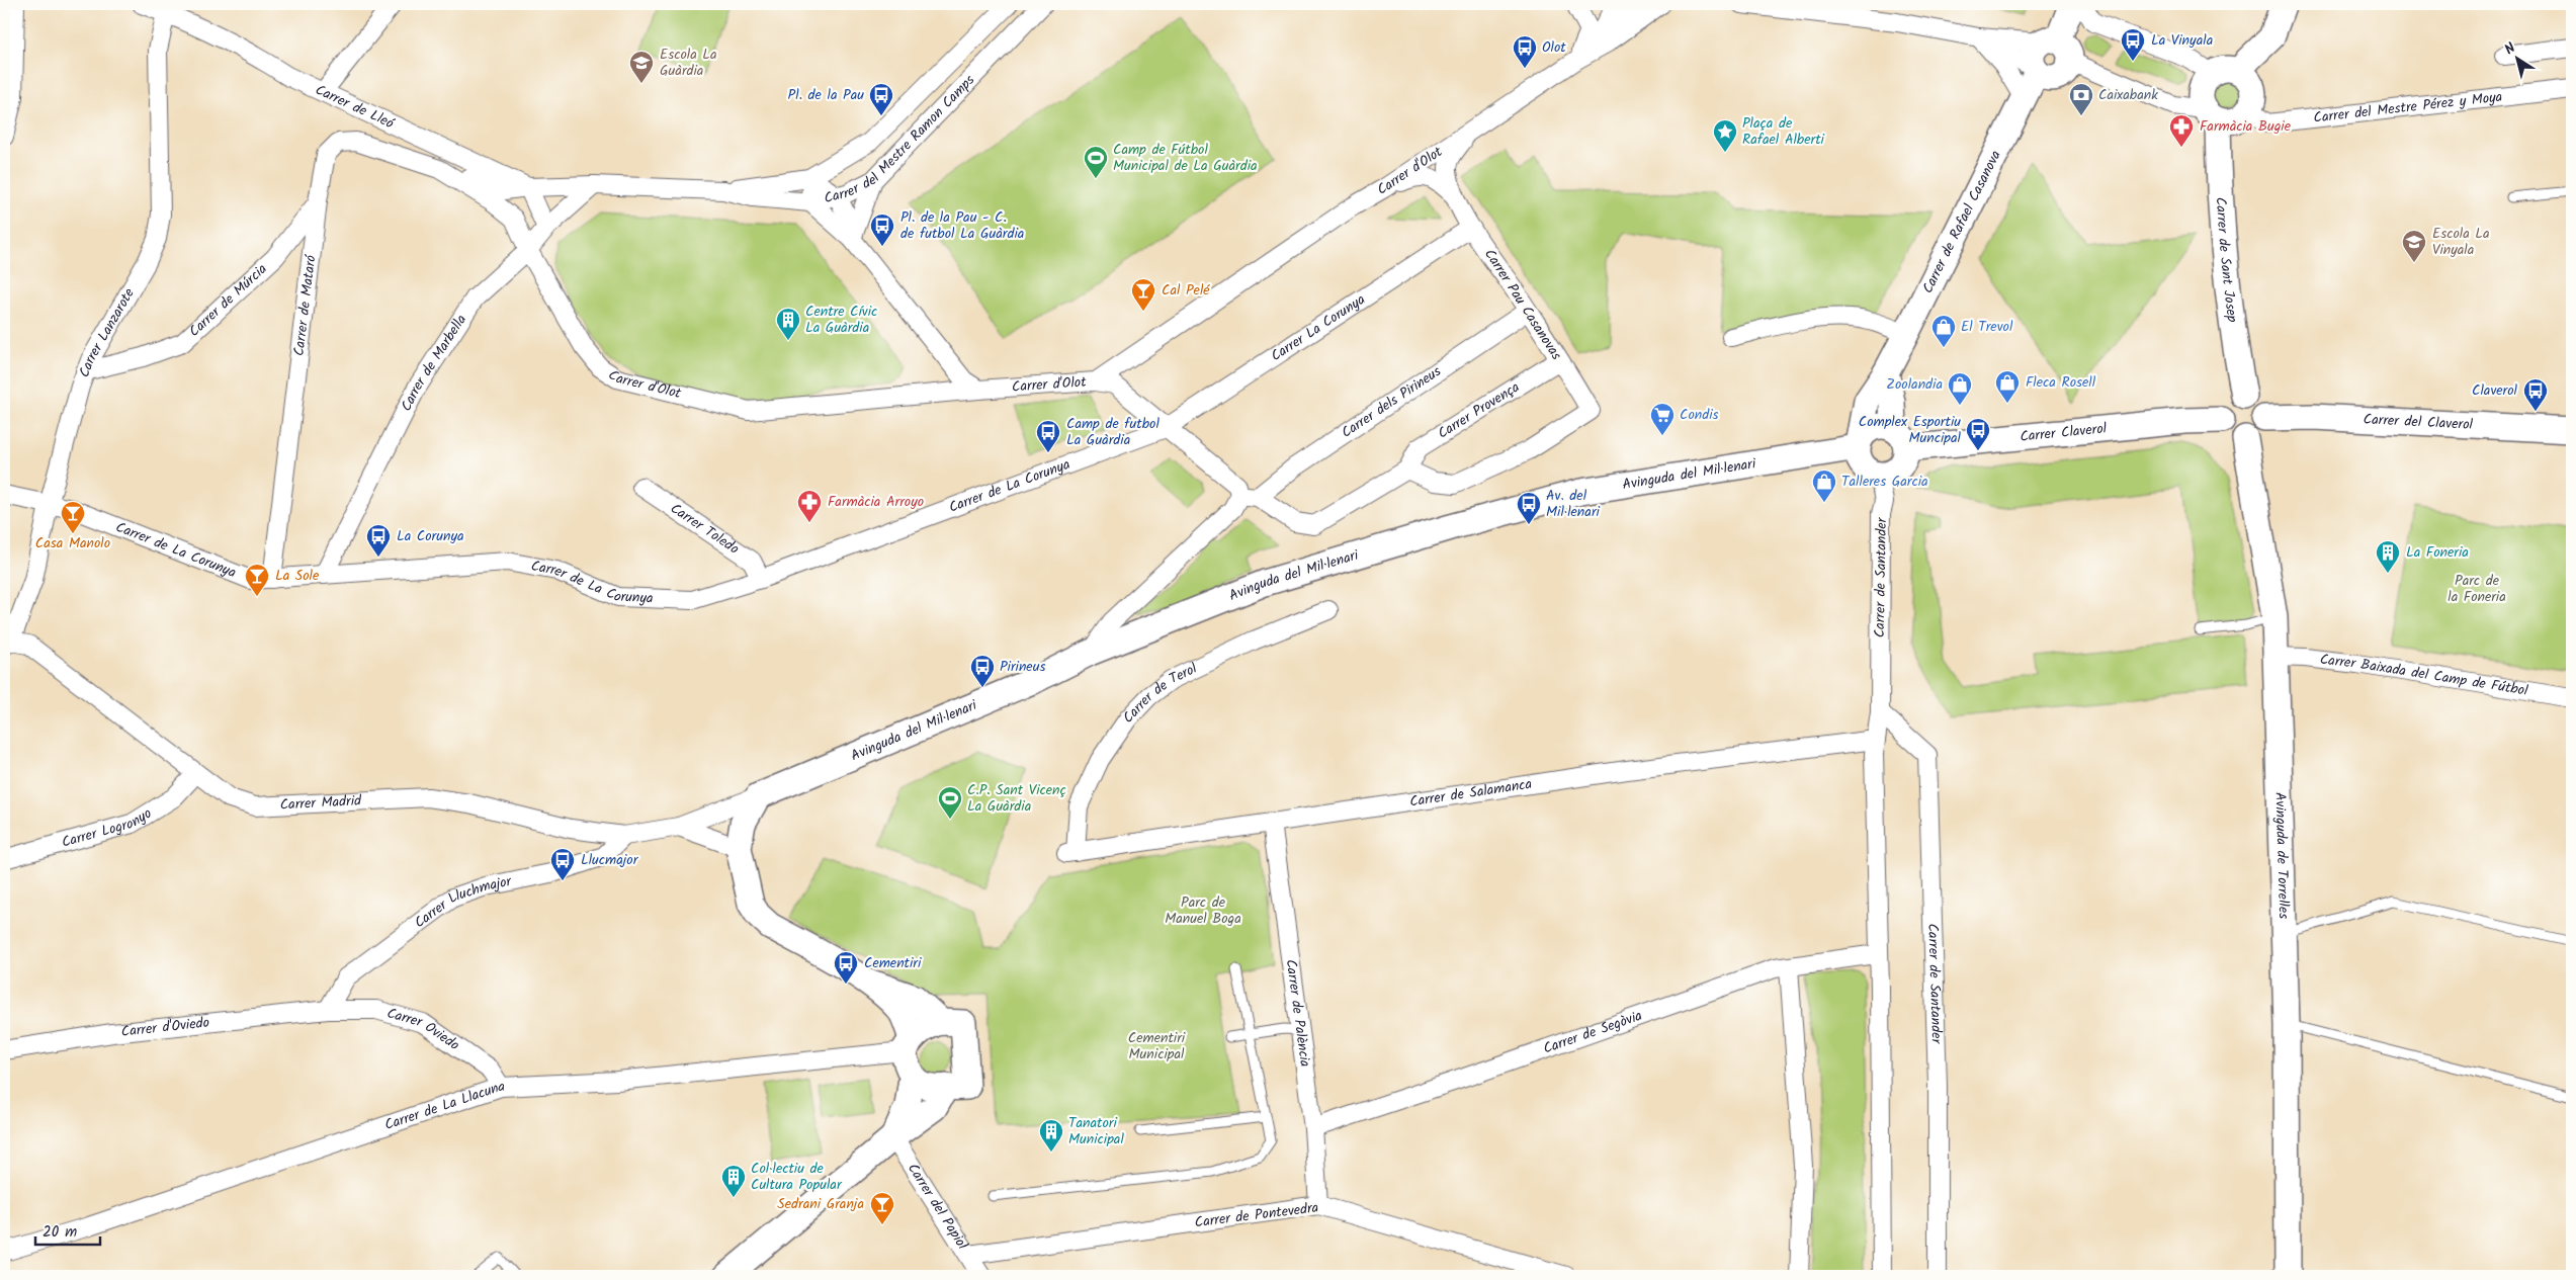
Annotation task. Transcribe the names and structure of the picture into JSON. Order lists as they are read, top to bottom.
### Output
{
  "streets": {
    "street": [
      "Carrer de Lleó",
      "Carrer del Mestre Pérez y Moya",
      "Carrer del Mestre Ramon Camps",
      "Carrer d'Olot",
      "Carrer de Rafael Casanova",
      "Carrer de Sant Josep",
      "Carrer de Múrcia",
      "Carrer Pau Casanovas",
      "Carrer de Mataró",
      "Carrer La Corunya",
      "Carrer Lanzarote",
      "Carrer de Marbella",
      "Carrer dels Pirineus",
      "Carrer Provença",
      "Carrer del Claverol",
      "Carrer Claverol",
      "Avinguda del Mil·lenari",
      "Carrer de La Corunya",
      "Carrer Toledo",
      "Carrer de Santander",
      "Carrer Baixada del Camp de Fútbol",
      "Carrer de Terol",
      "Carrer de Salamanca",
      "Carrer Madrid",
      "Carrer Logronyo",
      "Avinguda de Torrelles",
      "Carrer Lluchmajor",
      "Carrer de Palència",
      "Carrer d'Oviedo",
      "Carrer Oviedo",
      "Carrer de Segòvia",
      "Carrer de La Llacuna",
      "Carrer del Papiol",
      "Carrer de Pontevedra"
    ]
  },
  "crossings": [
    ["Carrer de Lleó", "Carrer del Mestre Ramon Camps"],
    ["Carrer de Lleó", "Carrer de Mataró"],
    ["Carrer de Lleó", "Carrer Lanzarote"],
    ["Carrer del Mestre Pérez y Moya", "Carrer de Sant Josep"],
    ["Carrer del Mestre Ramon Camps", "Carrer de Mataró"],
    ["Carrer del Mestre Ramon Camps", "Carrer de Marbella"],
    ["Carrer d'Olot", "Carrer Pau Casanovas"],
    ["Carrer d'Olot", "Carrer de Mataró"],
    ["Carrer d'Olot", "Carrer de Marbella"],
    ["Carrer de Rafael Casanova", "Carrer Claverol"],
    ["Carrer de Rafael Casanova", "Avinguda del Mil·lenari"],
    ["Carrer de Rafael Casanova", "Carrer de Santander"],
    ["Carrer de Sant Josep", "Carrer del Claverol"],
    ["Carrer de Sant Josep", "Carrer Claverol"],
    ["Carrer de Sant Josep", "Avinguda de Torrelles"],
    ["Carrer de Múrcia", "Carrer de Mataró"],
    ["Carrer de Múrcia", "Carrer Lanzarote"],
    ["Carrer Pau Casanovas", "Carrer La Corunya"],
    ["Carrer Pau Casanovas", "Carrer dels Pirineus"],
    ["Carrer Pau Casanovas", "Carrer Provença"],
    ["Carrer de Mataró", "Carrer de Marbella"],
    ["Carrer de Mataró", "Carrer de La Corunya"],
    ["Carrer La Corunya", "Carrer de La Corunya"],
    ["Carrer Lanzarote", "Carrer de La Corunya"],
    ["Carrer Lanzarote", "Carrer Madrid"],
    ["Carrer de Marbella", "Carrer de La Corunya"],
    ["Carrer del Claverol", "Carrer Claverol"],
    ["Carrer del Claverol", "Avinguda de Torrelles"],
    ["Carrer Claverol", "Avinguda del Mil·lenari"],
    ["Carrer Claverol", "Carrer de Santander"],
    ["Carrer Claverol", "Avinguda de Torrelles"],
    ["Avinguda del Mil·lenari", "Carrer de Santander"],
    ["Avinguda del Mil·lenari", "Carrer Madrid"],
    ["Carrer de La Corunya", "Carrer Toledo"],
    ["Carrer de Santander", "Carrer de Salamanca"],
    ["Carrer de Santander", "Carrer de Segòvia"],
    ["Carrer Baixada del Camp de Fútbol", "Avinguda de Torrelles"],
    ["Carrer de Terol", "Carrer de Salamanca"],
    ["Carrer de Salamanca", "Carrer de Palència"],
    ["Carrer Madrid", "Carrer Logronyo"],
    ["Carrer Madrid", "Carrer Lluchmajor"],
    ["Carrer Lluchmajor", "Carrer d'Oviedo"],
    ["Carrer Lluchmajor", "Carrer Oviedo"],
    ["Carrer de Palència", "Carrer de Segòvia"],
    ["Carrer de Palència", "Carrer de Pontevedra"],
    ["Carrer d'Oviedo", "Carrer Oviedo"],
    ["Carrer Oviedo", "Carrer de La Llacuna"],
    ["Carrer del Papiol", "Carrer de Pontevedra"]
  ],
  "parks": ["Parc de la Foneria", "Parc de Manuel Boga", "Cementiri Municipal"],
  "places": {
    "bus stop": [
      "La Vinyala",
      "Olot",
      "Pl. de la Pau",
      "Pl. de la Pau - C. de futbol La Guàrdia",
      "Claverol",
      "Complex Esportiu Muncipal",
      "Camp de futbol La Guàrdia",
      "Av. del Mil·lenari",
      "La Corunya",
      "Pirineus",
      "Llucmajor",
      "Cementiri"
    ],
    "school or university": ["Escola La Guàrdia", "Escola La Vinyala"],
    "bank": ["Caixabank"],
    "pharmacy": ["Farmàcia Bugie", "Farmàcia Arroyo"],
    "place": ["Plaça de Rafael Alberti"],
    "sports": ["Camp de Fútbol Municipal de La Guàrdia", "C.P. Sant Vicenç La Guàrdia"],
    "bar": [
      "Cal Pelé",
      "Casa Manolo",
      "La Sole",
      "Sedrani Granja"
    ],
    "building": [
      "Centre Cívic La Guàrdia",
      "La Foneria",
      "Tanatori Municipal",
      "Col·lectiu de Cultura Popular"
    ],
    "shop": [
      "El Trevol",
      "Fleca Rosell",
      "Zoolandia",
      "Talleres Garcia"
    ],
    "supermarket": ["Condis"]
  },
  "scale_bar": "20 m",
  "north": "top left"
}
